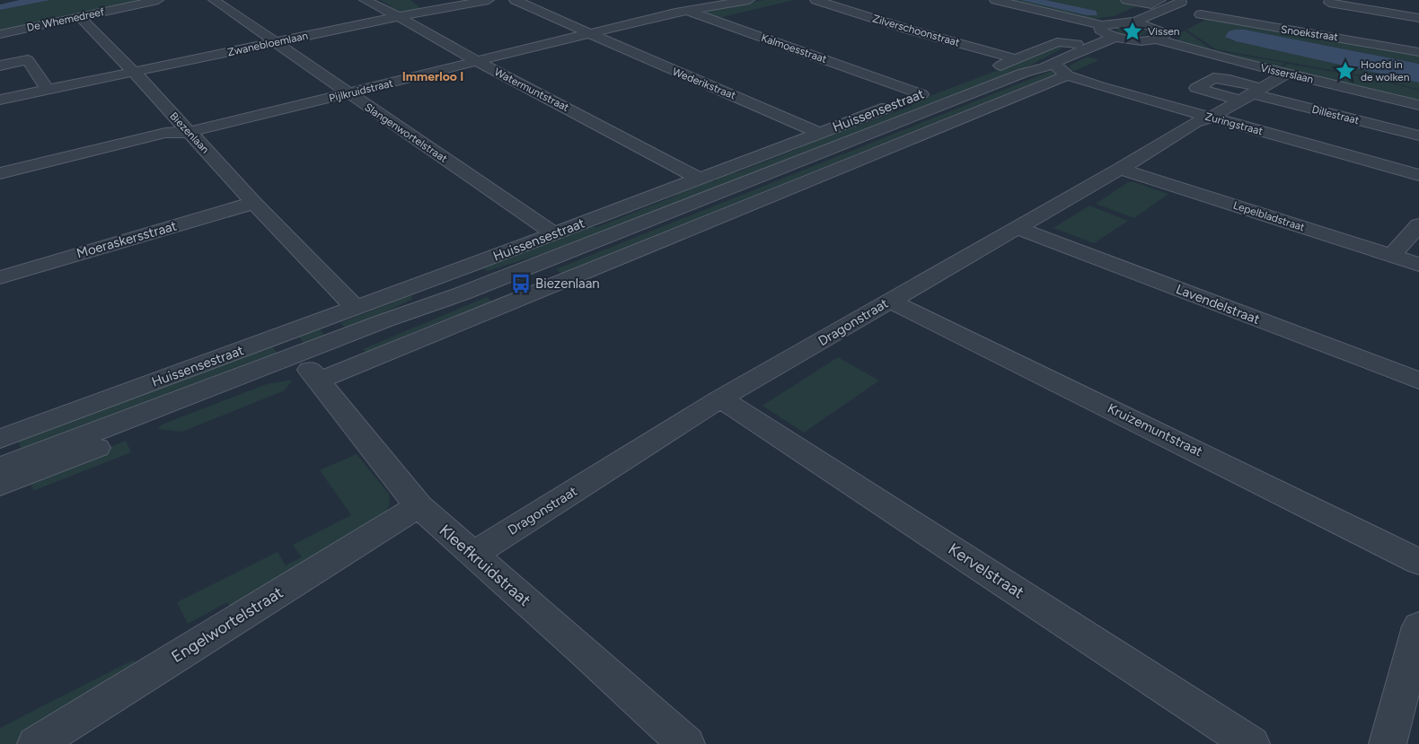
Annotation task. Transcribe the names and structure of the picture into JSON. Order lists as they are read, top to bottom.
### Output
{
  "streets": {
    "street": [
      "De Whemedreef",
      "Zilverschoonstraat",
      "Snoekstraat",
      "Zwanebloemlaan",
      "Kalmoesstraat",
      "Visserslaan",
      "Wederikstraat",
      "Watermuntstraat",
      "Pijlkruidstraat",
      "Huissensestraat",
      "Dillestraat",
      "Zuringstraat",
      "Biezenlaan",
      "Slangenwortelstraat",
      "Lepelbladstraat",
      "Moeraskersstraat",
      "Lavendelstraat",
      "Dragonstraat",
      "Kruizemuntstraat",
      "Kleefkruidstraat",
      "Kervelstraat",
      "Engelwortelstraat"
    ]
  },
  "crossings": [
    ["De Whemedreef", "Biezenlaan"],
    ["Zilverschoonstraat", "Huissensestraat"],
    ["Zwanebloemlaan", "Watermuntstraat"],
    ["Zwanebloemlaan", "Biezenlaan"],
    ["Zwanebloemlaan", "Slangenwortelstraat"],
    ["Kalmoesstraat", "Pijlkruidstraat"],
    ["Kalmoesstraat", "Huissensestraat"],
    ["Visserslaan", "Dragonstraat"],
    ["Wederikstraat", "Pijlkruidstraat"],
    ["Wederikstraat", "Huissensestraat"],
    ["Watermuntstraat", "Pijlkruidstraat"],
    ["Watermuntstraat", "Huissensestraat"],
    ["Pijlkruidstraat", "Biezenlaan"],
    ["Pijlkruidstraat", "Slangenwortelstraat"],
    ["Huissensestraat", "Zuringstraat"],
    ["Huissensestraat", "Biezenlaan"],
    ["Huissensestraat", "Slangenwortelstraat"],
    ["Huissensestraat", "Kleefkruidstraat"],
    ["Dillestraat", "Dragonstraat"],
    ["Zuringstraat", "Dragonstraat"],
    ["Biezenlaan", "Moeraskersstraat"],
    ["Lepelbladstraat", "Dragonstraat"],
    ["Lavendelstraat", "Dragonstraat"],
    ["Dragonstraat", "Kruizemuntstraat"],
    ["Dragonstraat", "Kleefkruidstraat"],
    ["Dragonstraat", "Kervelstraat"],
    ["Kleefkruidstraat", "Engelwortelstraat"]
  ],
  "districts": ["Immerloo I"],
  "places": {
    "place": ["Vissen", "Hoofd in de wolken"],
    "bus stop": ["Biezenlaan"]
  }
}
